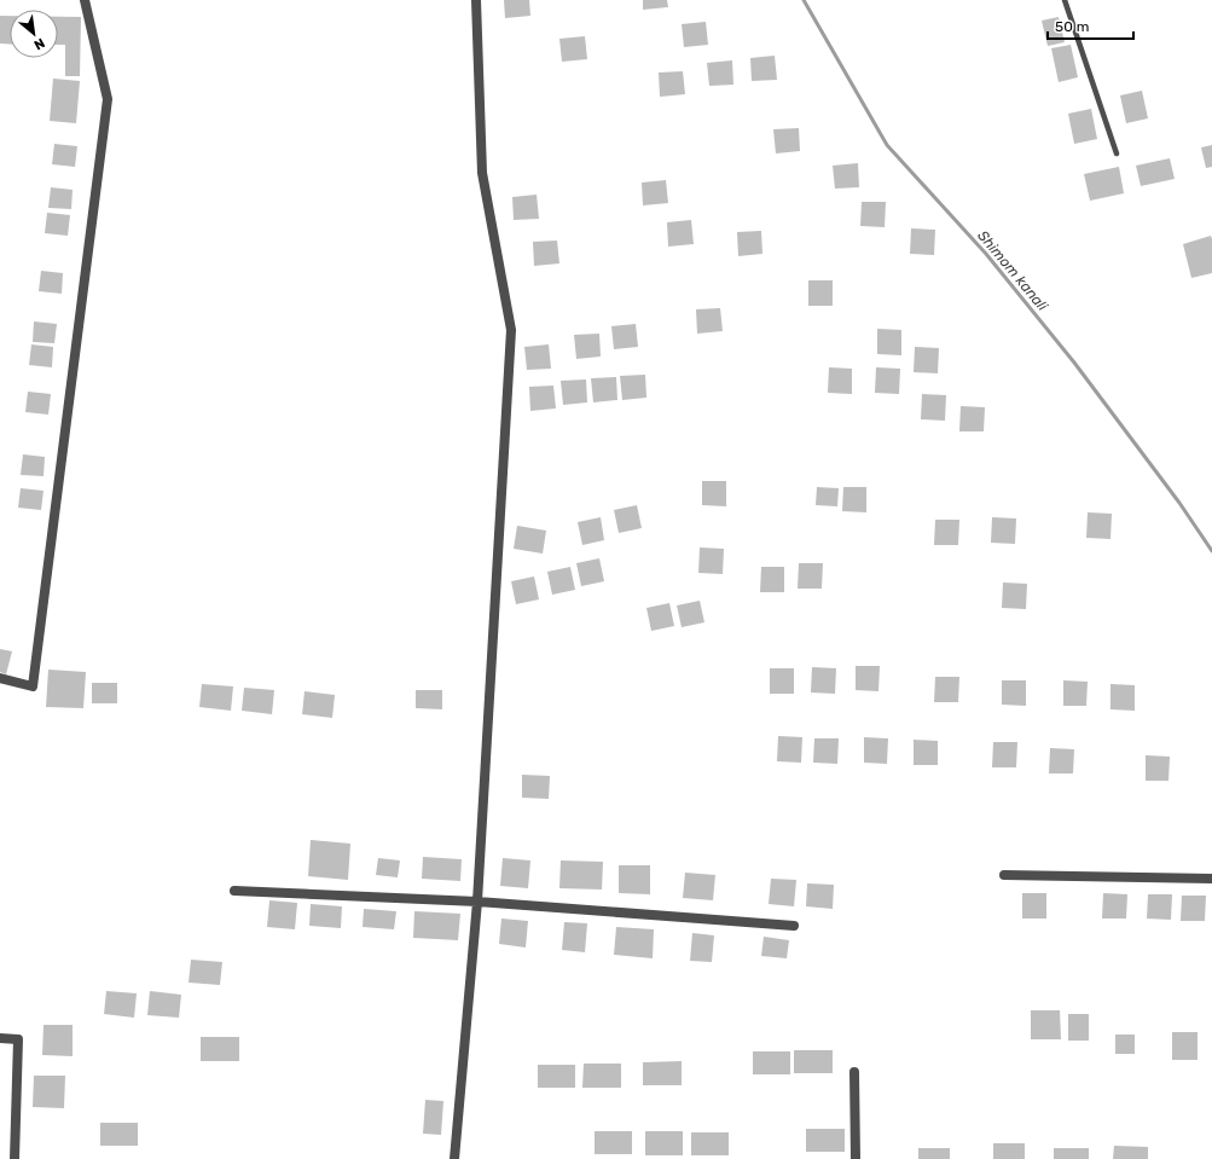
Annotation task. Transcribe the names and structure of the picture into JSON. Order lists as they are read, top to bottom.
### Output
{
  "water": ["Shimom kanali"],
  "scale_bar": "50 m",
  "north": "bottom right"
}
